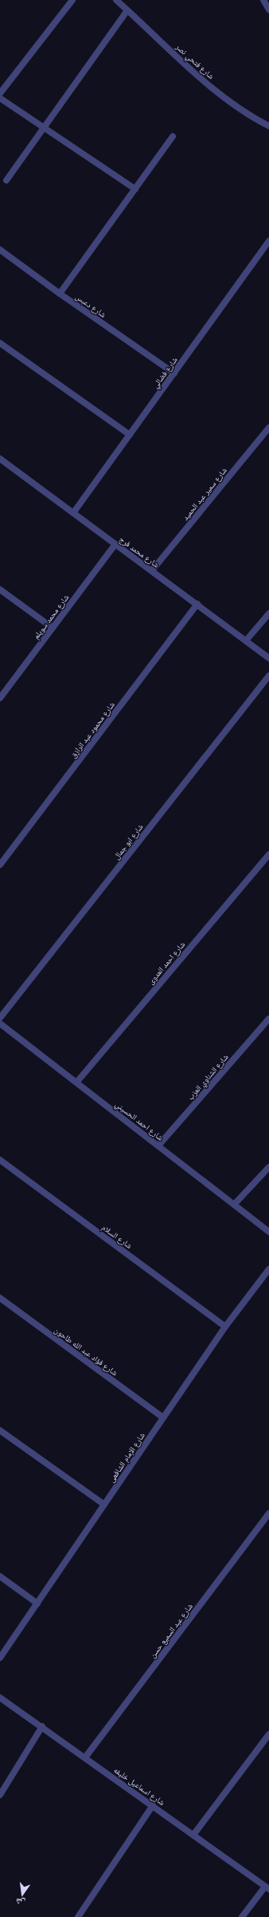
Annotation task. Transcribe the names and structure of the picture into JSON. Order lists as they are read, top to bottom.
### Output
{
  "streets": {
    "street": [
      "شارع فتحي نصر",
      "شارع دعبس",
      "شارع فضالي",
      "شارع سمير عبد الحميد",
      "شارع محمد فرج",
      "شارع محمد سويلم",
      "شارع محمود عبد الرازق",
      "شارع ابو جمال",
      "شارع احمد العدوى",
      "شارع الشناوي العزب",
      "شارع احمد الحسيني",
      "شارع السلام",
      "شارع فؤاد عبد الله طاحون",
      "شارع الإمام الشافعى",
      "شارع عبد السميع حسن",
      "شارع اسماعيل خليفه"
    ]
  },
  "crossings": [
    ["شارع دعبس", "شارع فضالي"],
    ["شارع فضالي", "شارع محمد فرج"],
    ["شارع سمير عبد الحميد", "شارع محمد فرج"],
    ["شارع محمد فرج", "شارع محمد سويلم"],
    ["شارع محمد فرج", "شارع محمود عبد الرازق"],
    ["شارع احمد العدوى", "شارع احمد الحسيني"],
    ["شارع الشناوي العزب", "شارع احمد الحسيني"],
    ["شارع السلام", "شارع الإمام الشافعى"],
    ["شارع فؤاد عبد الله طاحون", "شارع الإمام الشافعى"],
    ["شارع عبد السميع حسن", "شارع اسماعيل خليفه"]
  ],
  "north": "bottom"
}
